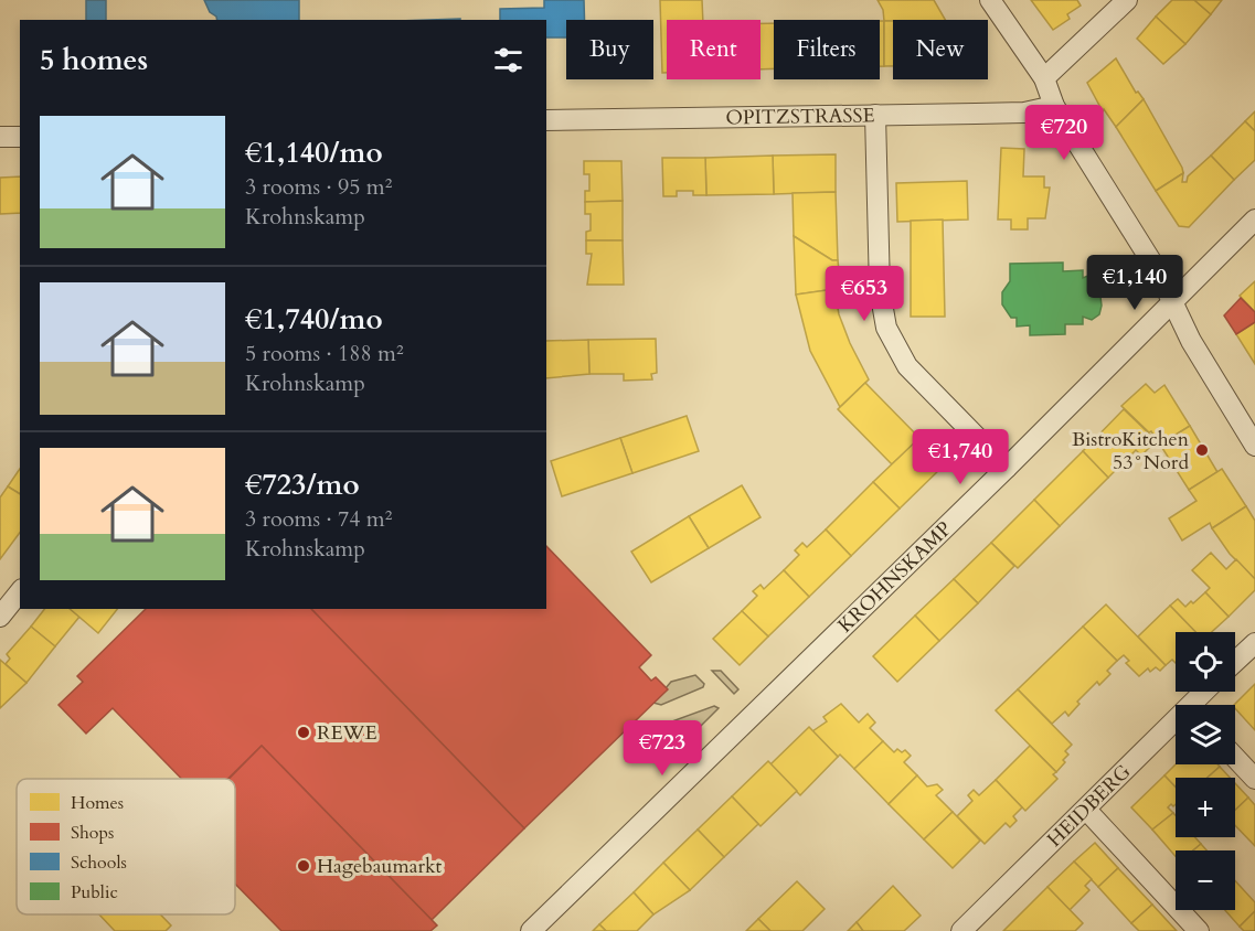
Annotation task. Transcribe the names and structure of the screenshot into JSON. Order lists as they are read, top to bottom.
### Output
{
  "streets": {
    "street": ["OPITZSTRASSE", "KROHNSKAMP", "HEIDBERG"]
  },
  "places": ["BistroKitchen 53°Nord", "REWE", "Hagebaumarkt"],
  "legend": [
    "Homes",
    "Shops",
    "Schools",
    "Public"
  ],
  "page": {
    "chip": [
      "Buy",
      "Rent",
      "Filters",
      "New"
    ],
    "heading": "5 homes",
    "list": [
      {
        "name": "€1,140/mo",
        "note": "3 rooms · 95 m² · Krohnskamp"
      },
      {
        "name": "€1,740/mo",
        "note": "5 rooms · 188 m² · Krohnskamp"
      },
      {
        "name": "€723/mo",
        "note": "3 rooms · 74 m² · Krohnskamp"
      }
    ],
    "price": [
      "€720",
      "€1,140",
      "€653",
      "€1,740",
      "€723"
    ],
    "map_buttons": ["+", "−"]
  }
}
